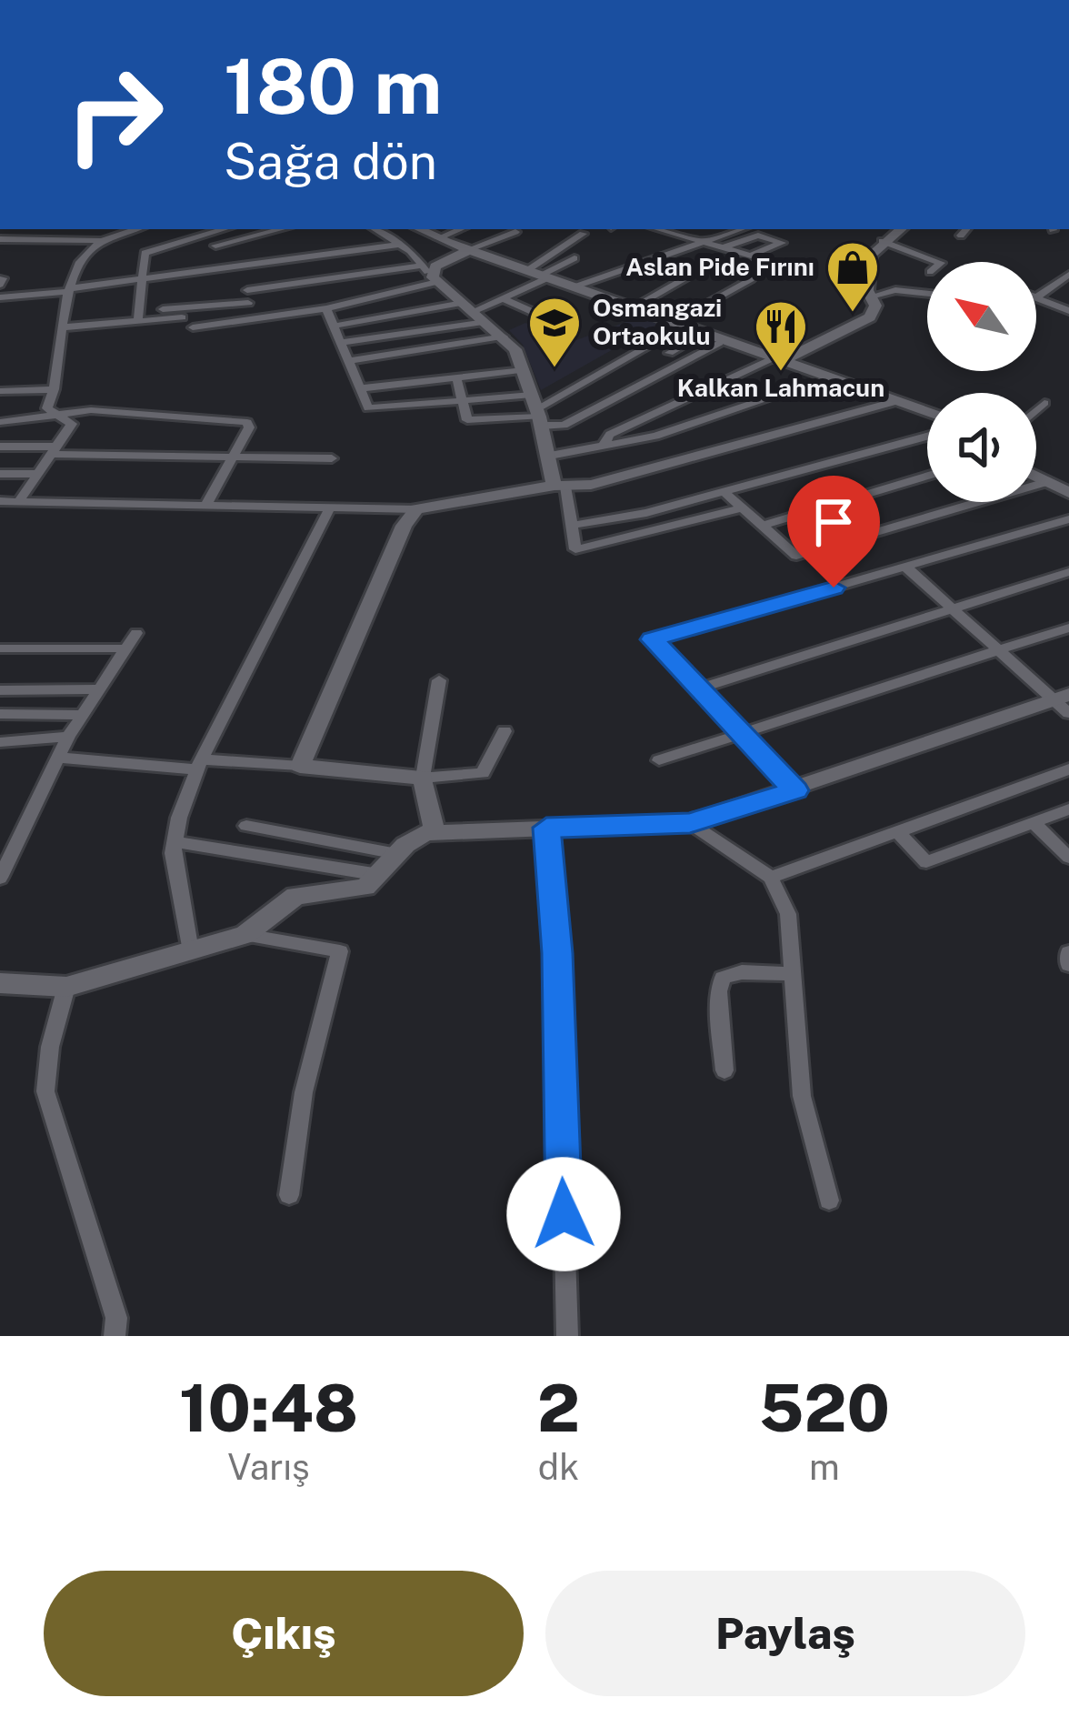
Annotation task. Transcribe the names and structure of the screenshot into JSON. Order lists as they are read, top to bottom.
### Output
{
  "places": {
    "shop": ["Aslan Pide Fırını"],
    "school or university": ["Osmangazi Ortaokulu"],
    "restaurant": ["Kalkan Lahmacun"]
  },
  "north": "top left",
  "page": {
    "turn": ["180 m", "Sağa dön"],
    "eta": [
      "10:48",
      "Varış",
      "2",
      "dk",
      "520",
      "m"
    ],
    "buttons": ["Çıkış", "Paylaş"]
  }
}
